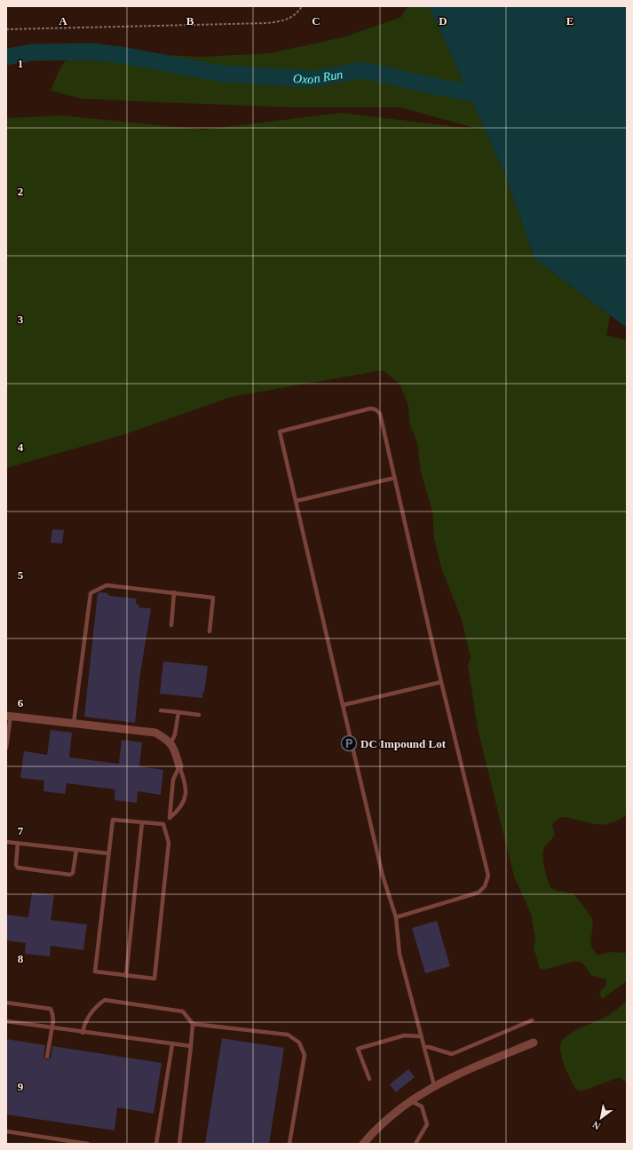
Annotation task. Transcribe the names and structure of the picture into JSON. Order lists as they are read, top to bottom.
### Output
{
  "water": ["Oxon Run"],
  "places": {
    "parking": ["DC Impound Lot"]
  },
  "north": "bottom left",
  "grid": {
    "columns": [
      "A",
      "B",
      "C",
      "D",
      "E"
    ],
    "rows": [
      "1",
      "2",
      "3",
      "4",
      "5",
      "6",
      "7",
      "8",
      "9"
    ]
  }
}
